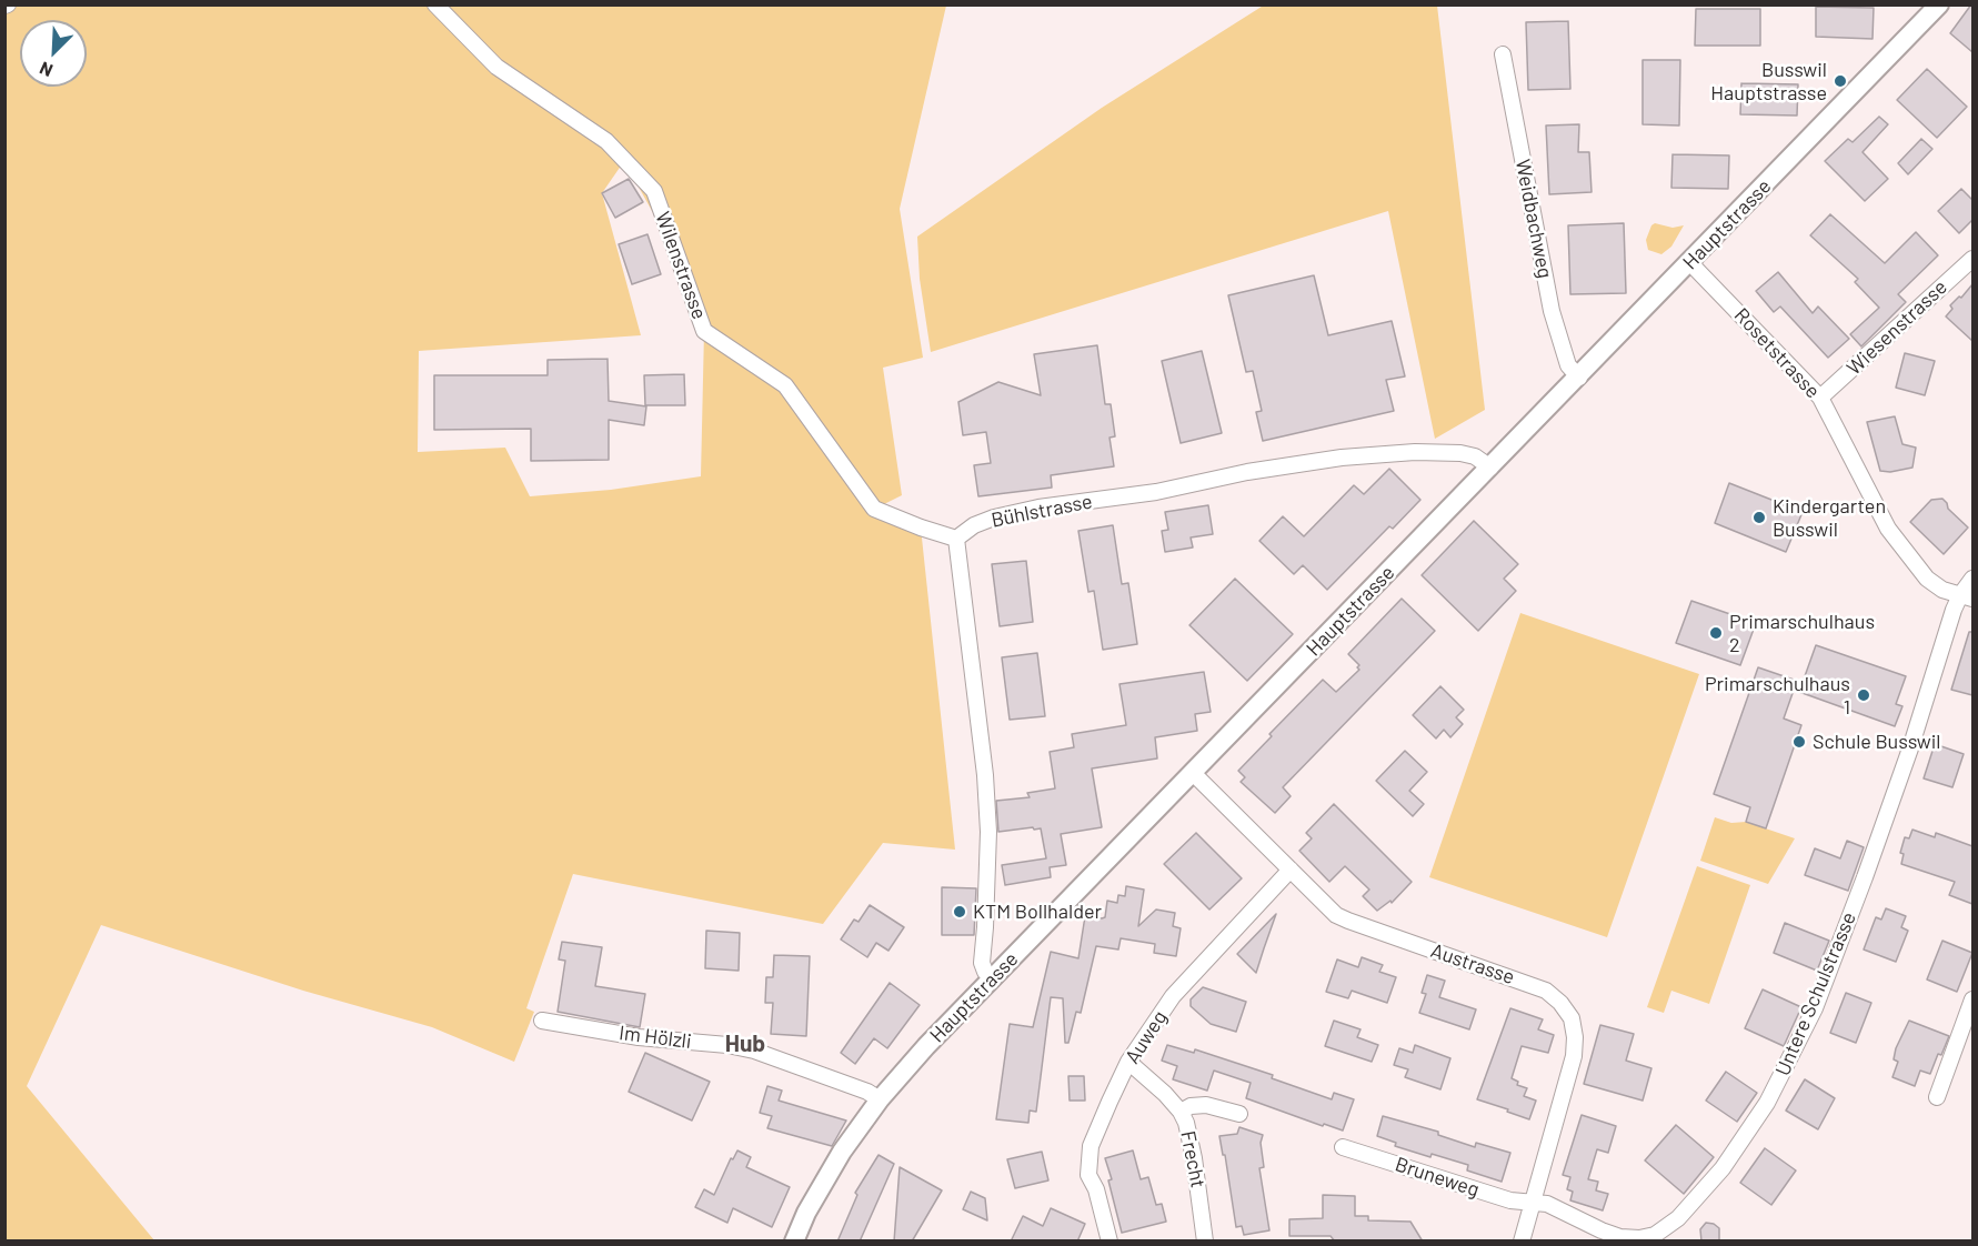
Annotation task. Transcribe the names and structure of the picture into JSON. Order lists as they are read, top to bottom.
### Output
{
  "streets": {
    "street": [
      "Weidbachweg",
      "Hauptstrasse",
      "Wilenstrasse",
      "Wiesenstrasse",
      "Rosetstrasse",
      "Bühlstrasse",
      "Austrasse",
      "Untere Schulstrasse",
      "Im Hölzli",
      "Auweg",
      "Frecht",
      "Bruneweg"
    ]
  },
  "crossings": [
    ["Weidbachweg", "Hauptstrasse"],
    ["Hauptstrasse", "Rosetstrasse"],
    ["Hauptstrasse", "Bühlstrasse"],
    ["Hauptstrasse", "Austrasse"],
    ["Hauptstrasse", "Im Hölzli"],
    ["Wilenstrasse", "Bühlstrasse"],
    ["Wiesenstrasse", "Rosetstrasse"],
    ["Rosetstrasse", "Untere Schulstrasse"],
    ["Austrasse", "Untere Schulstrasse"],
    ["Austrasse", "Auweg"],
    ["Austrasse", "Bruneweg"],
    ["Untere Schulstrasse", "Bruneweg"],
    ["Auweg", "Frecht"]
  ],
  "districts": ["Hub"],
  "places": [
    "Busswil Hauptstrasse",
    "Kindergarten Busswil",
    "Primarschulhaus 2",
    "Primarschulhaus 1",
    "Schule Busswil",
    "KTM Bollhalder"
  ],
  "north": "bottom left"
}
